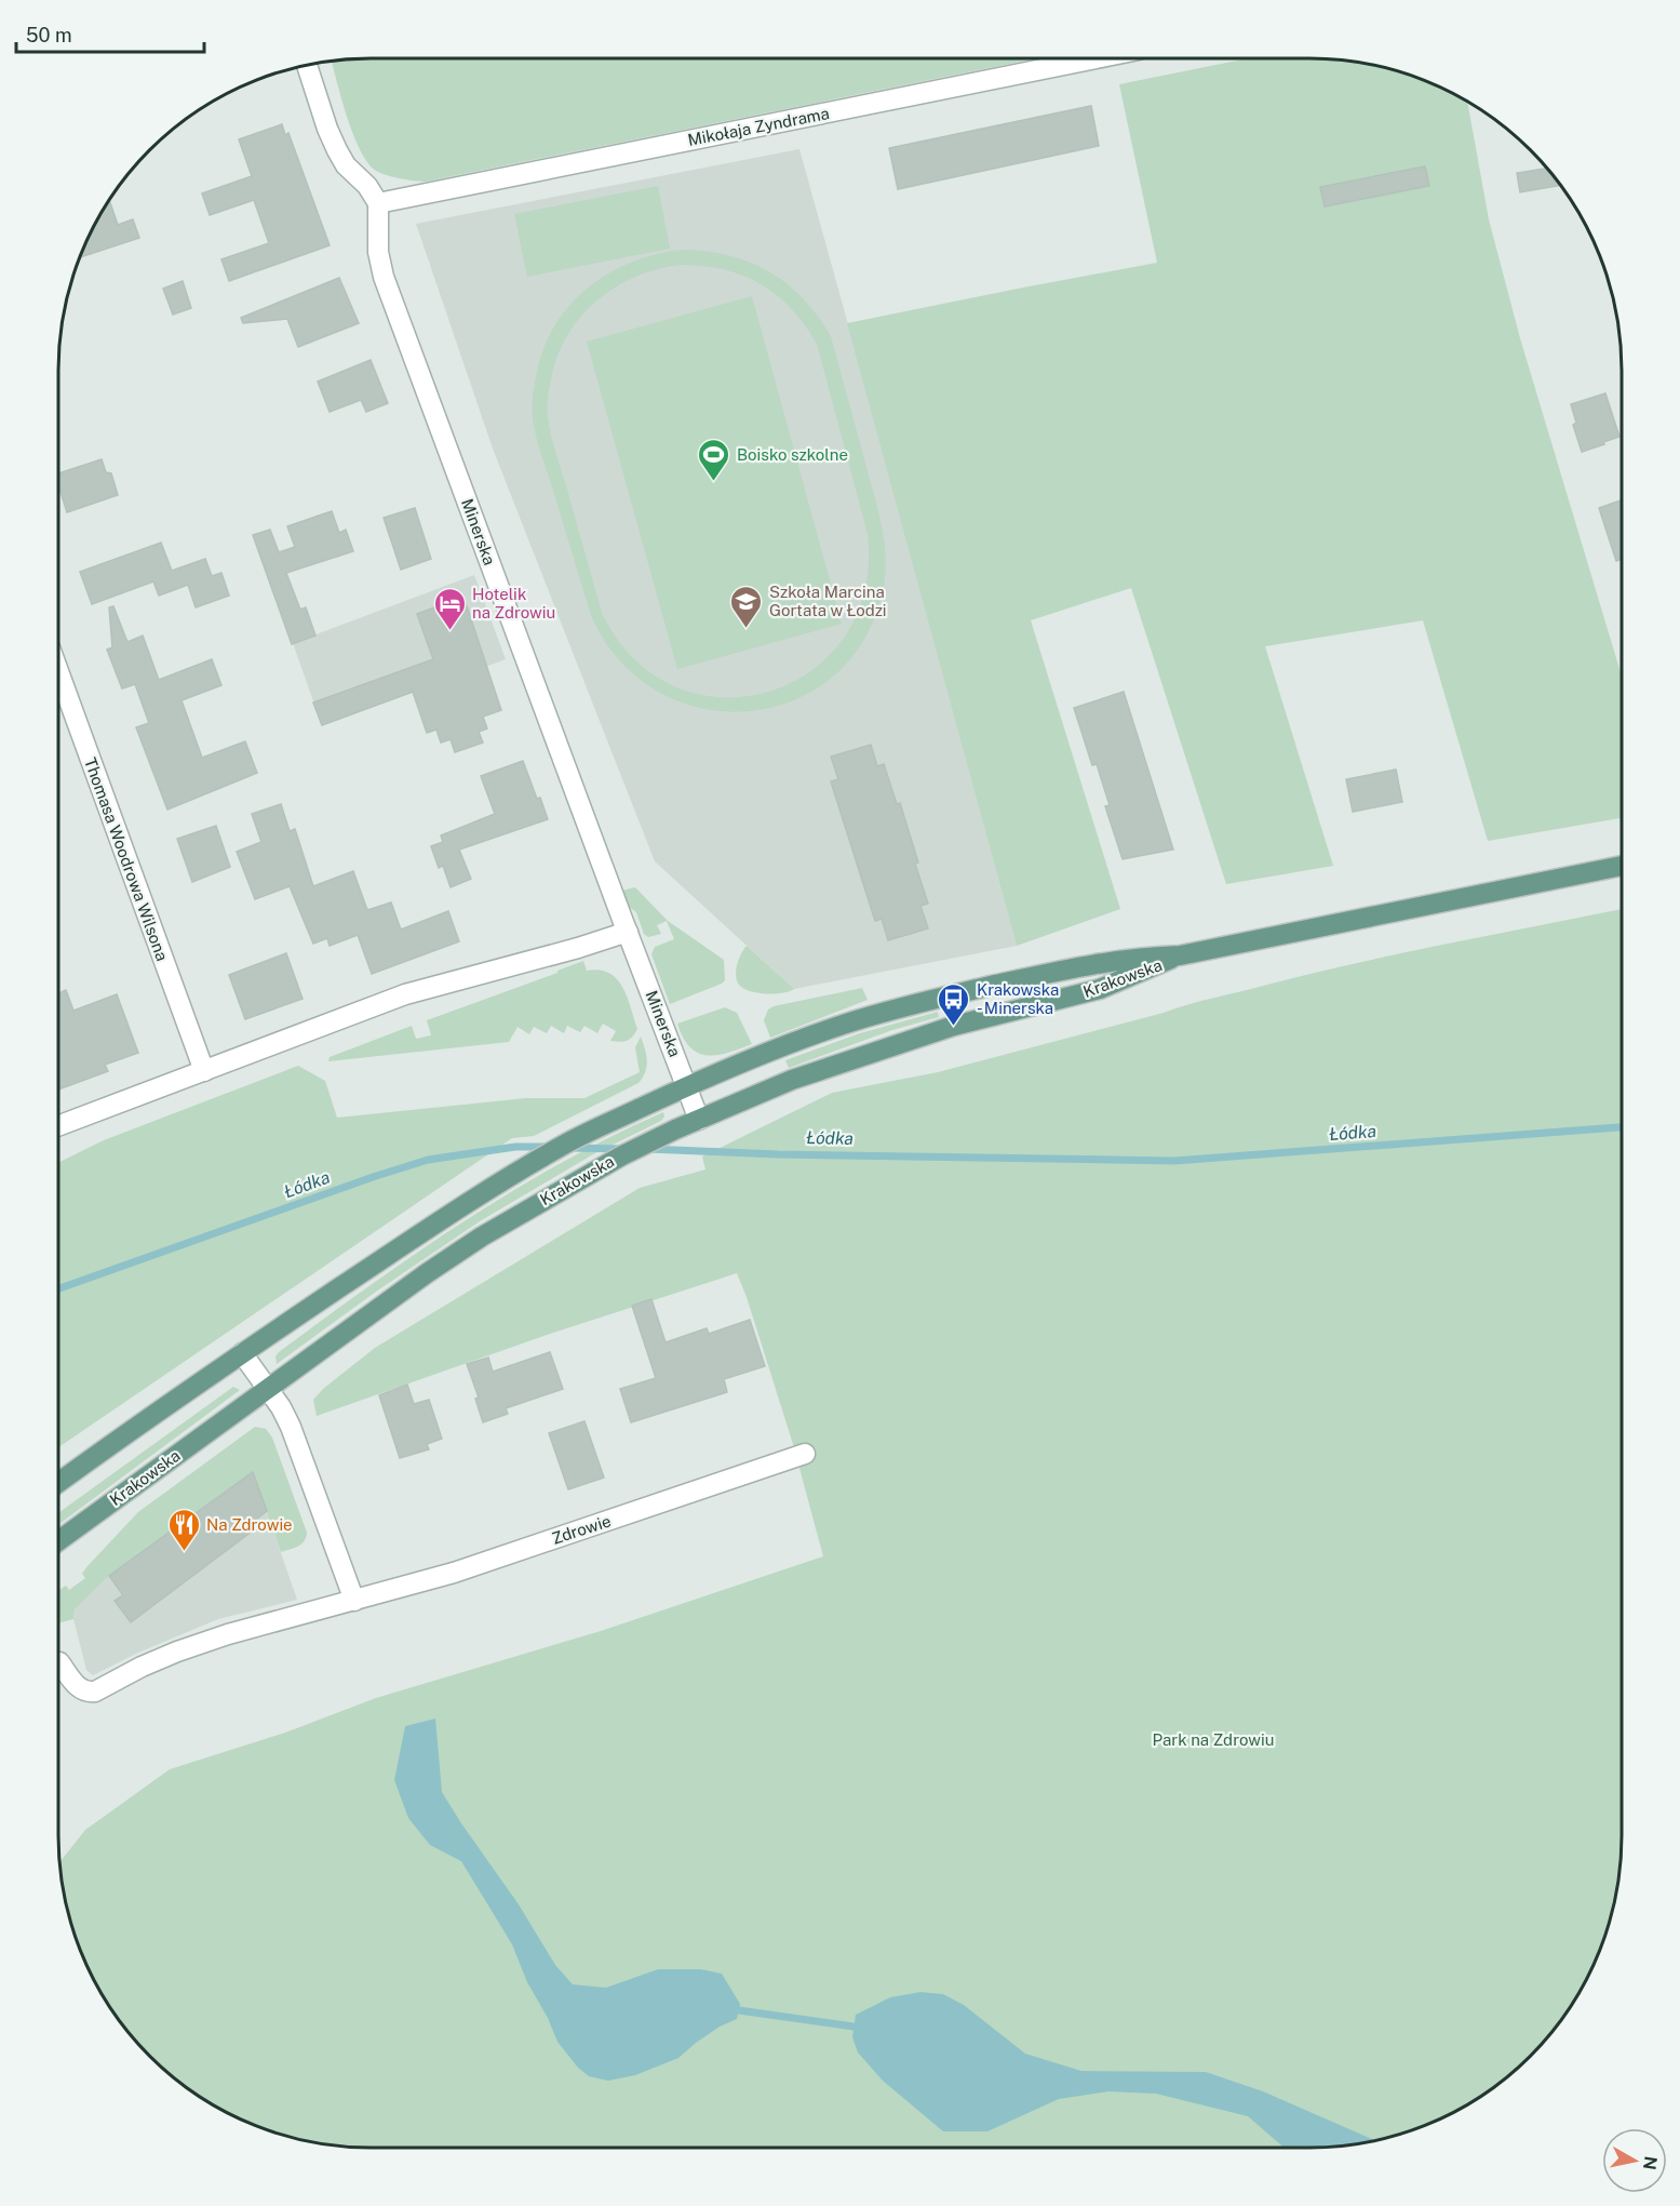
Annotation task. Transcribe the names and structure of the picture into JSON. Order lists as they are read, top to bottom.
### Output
{
  "streets": {
    "main road": ["Krakowska"],
    "street": [
      "Mikołaja Zyndrama",
      "Minerska",
      "Thomasa Woodrowa Wilsona",
      "Zdrowie"
    ]
  },
  "crossings": [
    ["Mikołaja Zyndrama", "Minerska"],
    ["Minerska", "Krakowska"]
  ],
  "water": ["Łódka"],
  "parks": ["Park na Zdrowiu"],
  "places": {
    "sports": ["Boisko szkolne"],
    "school or university": ["Szkoła Marcina Gortata w Łodzi"],
    "hotel": ["Hotelik na Zdrowiu"],
    "bus stop": ["Krakowska - Minerska"],
    "restaurant": ["Na Zdrowie"]
  },
  "scale_bar": "50 m",
  "north": "right"
}
